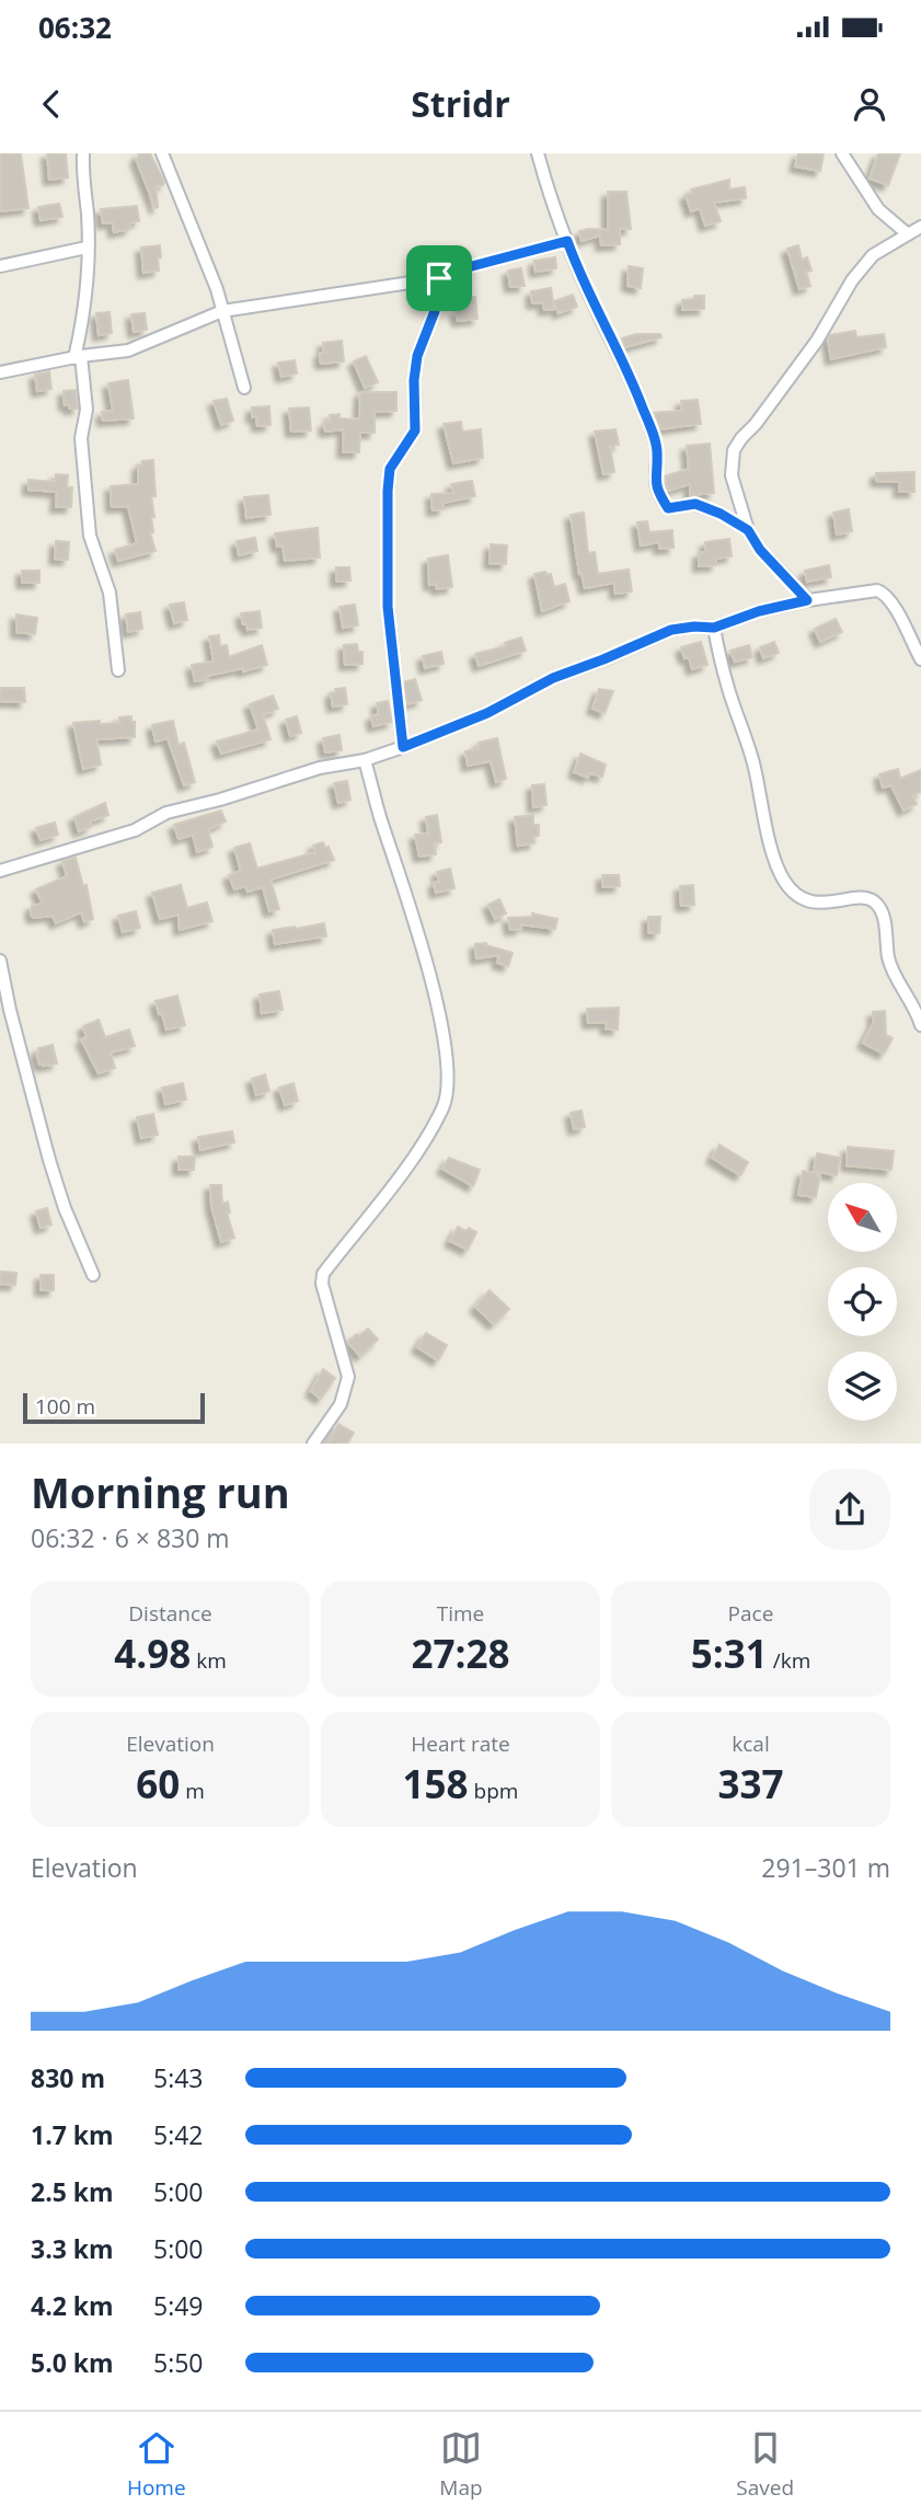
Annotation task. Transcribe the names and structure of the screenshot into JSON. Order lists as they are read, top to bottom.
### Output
{
  "scale_bar": "100 m",
  "north": "top left",
  "page": {
    "status": "06:32",
    "header": "Stridr",
    "scale": "100 m",
    "heading": ["Morning run", "06:32 · 6 × 830 m"],
    "stats": [
      ["Distance", "4.98 km"],
      ["Time", "27:28"],
      ["Pace", "5:31 /km"],
      ["Elevation", "60 m"],
      ["Heart rate", "158 bpm"],
      ["kcal", "337"]
    ],
    "chart": ["Elevation", "291–301 m"],
    "list": [
      {
        "name": "830 m",
        "note": "5:43"
      },
      {
        "name": "1.7 km",
        "note": "5:42"
      },
      {
        "name": "2.5 km",
        "note": "5:00"
      },
      {
        "name": "3.3 km",
        "note": "5:00"
      },
      {
        "name": "4.2 km",
        "note": "5:49"
      },
      {
        "name": "5.0 km",
        "note": "5:50"
      }
    ],
    "tabs": ["Home", "Map", "Saved"]
  }
}
